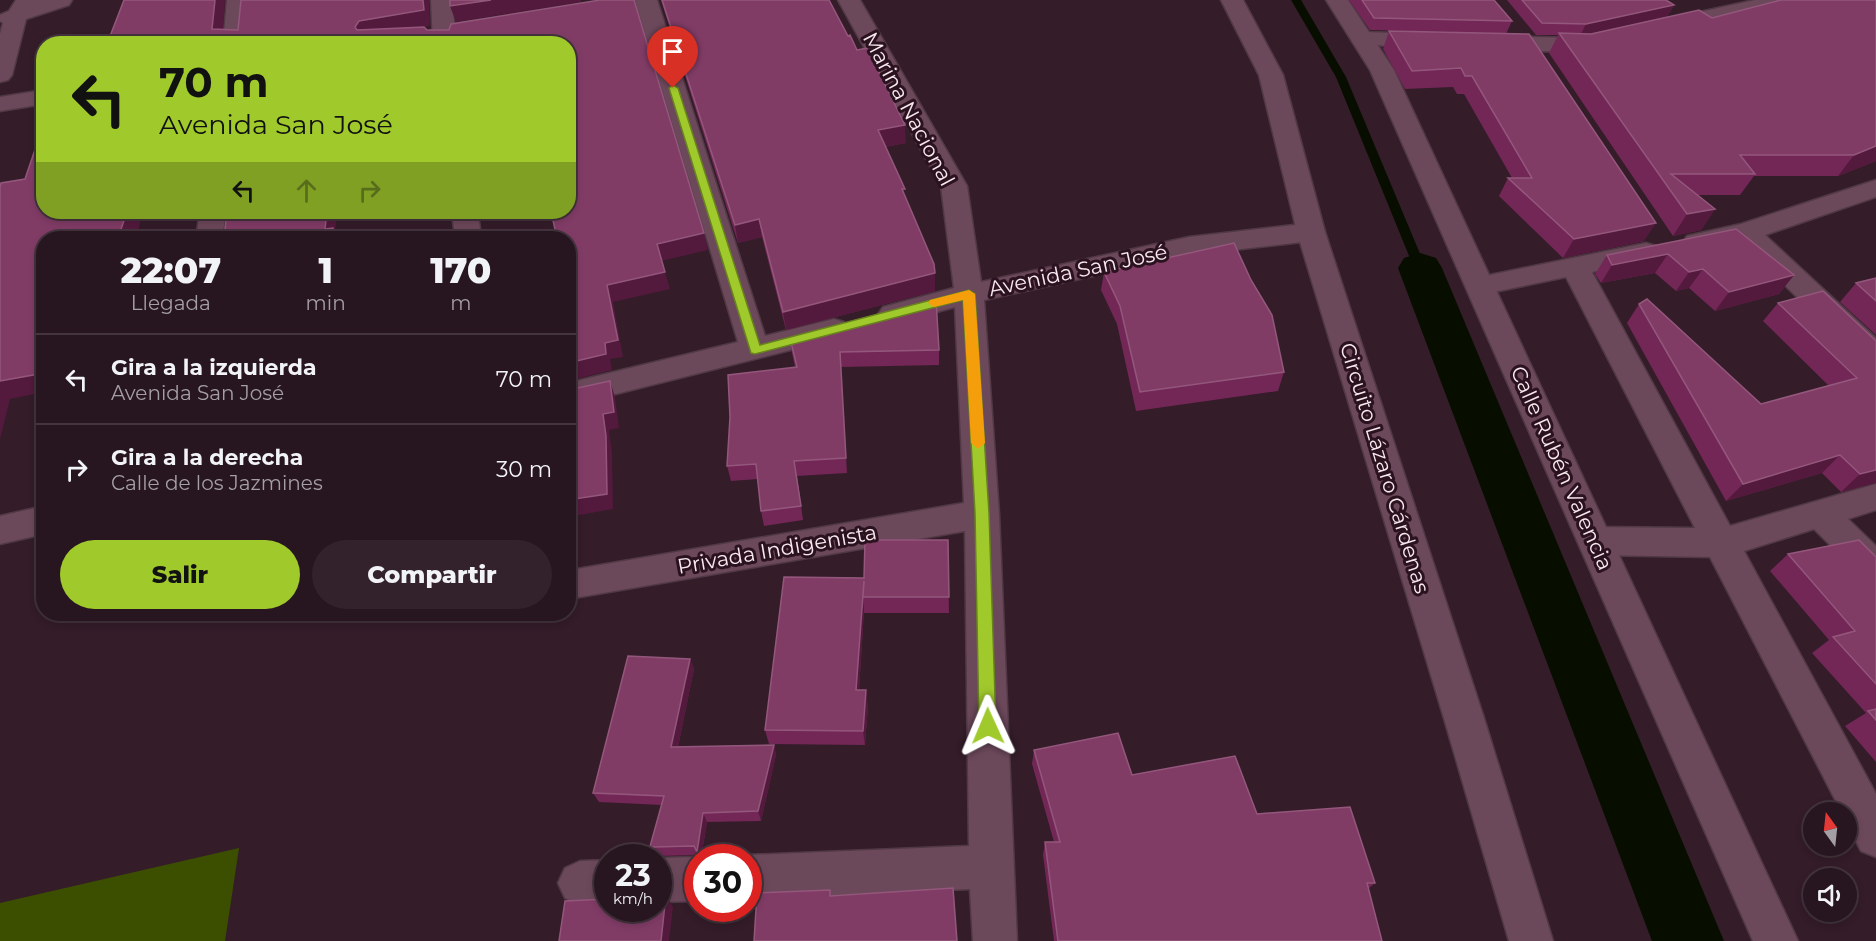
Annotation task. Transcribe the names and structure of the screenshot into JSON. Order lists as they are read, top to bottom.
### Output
{
  "streets": {
    "street": [
      "Marina Nacional",
      "Avenida San José",
      "Circuito Lázaro Cárdenas",
      "Calle Rubén Valencia",
      "Privada Indigenista"
    ]
  },
  "crossings": [
    ["Marina Nacional", "Avenida San José"],
    ["Marina Nacional", "Privada Indigenista"],
    ["Avenida San José", "Circuito Lázaro Cárdenas"]
  ],
  "north": "top",
  "page": {
    "turn": ["70 m", "Avenida San José"],
    "eta": [
      "22:07",
      "Llegada",
      "1",
      "min",
      "170",
      "m"
    ],
    "list": [
      {
        "name": "Gira a la izquierda",
        "note": "Avenida San José",
        "value": "70 m"
      },
      {
        "name": "Gira a la derecha",
        "note": "Calle de los Jazmines",
        "value": "30 m"
      }
    ],
    "buttons": ["Salir", "Compartir"],
    "speed": "23 km/h",
    "limit": "30"
  }
}
